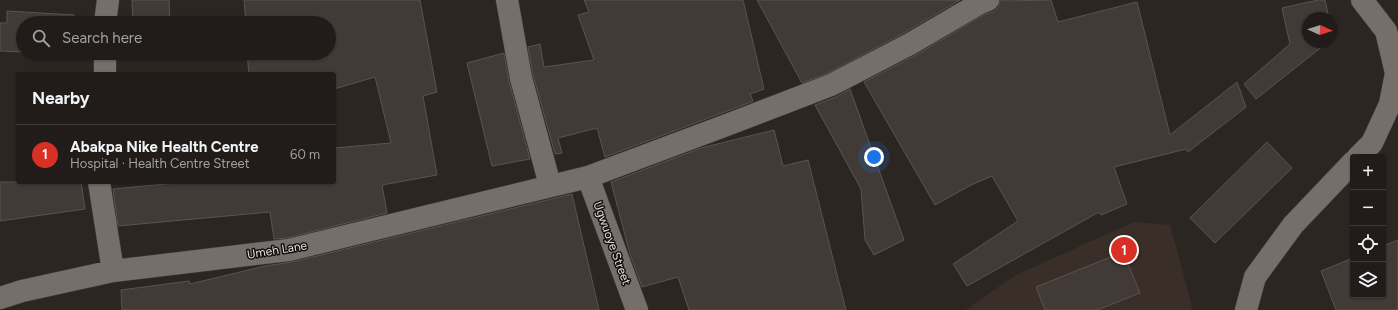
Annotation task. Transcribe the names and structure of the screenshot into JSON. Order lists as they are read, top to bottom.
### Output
{
  "streets": {
    "street": ["Ugwuoye Street", "Umeh Lane"]
  },
  "crossings": [
    ["Ugwuoye Street", "Umeh Lane"]
  ],
  "north": "right",
  "page": {
    "search": "Search here",
    "heading": "Nearby",
    "list": [
      {
        "mark": "1",
        "name": "Abakpa Nike Health Centre",
        "note": "Hospital · Health Centre Street",
        "value": "60 m"
      }
    ],
    "map_buttons": ["+", "−"],
    "pins": "1"
  }
}
